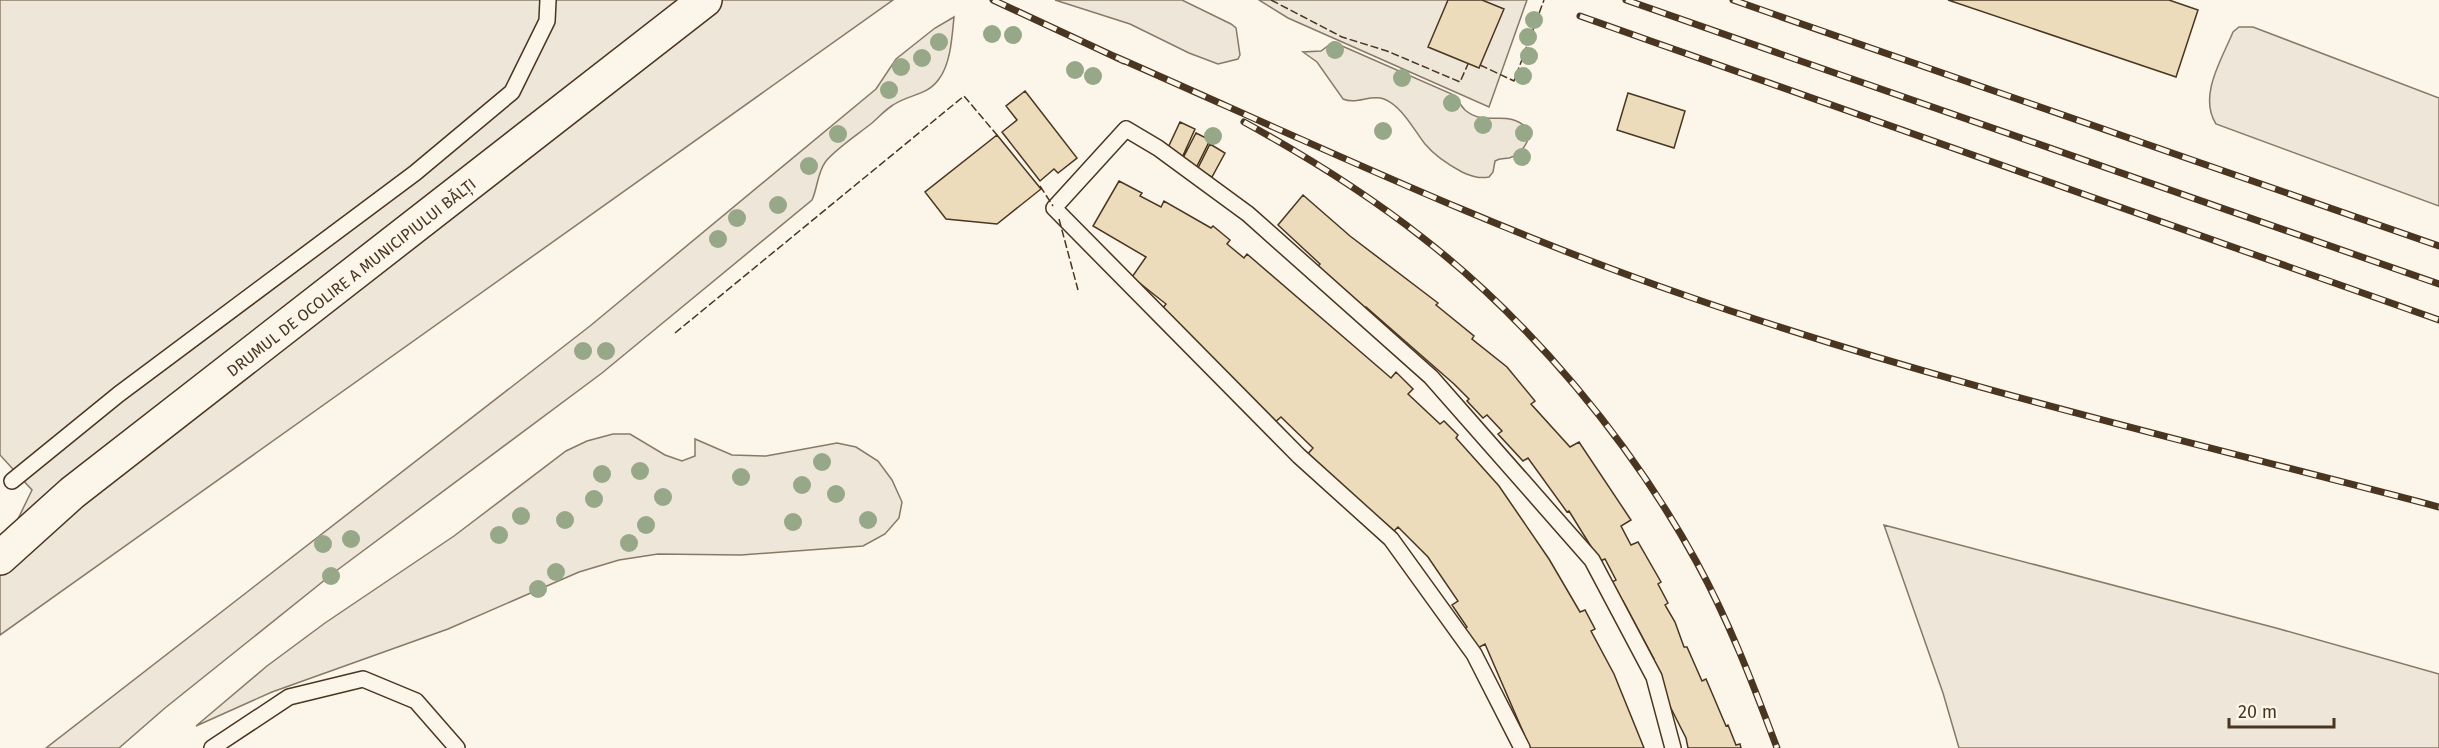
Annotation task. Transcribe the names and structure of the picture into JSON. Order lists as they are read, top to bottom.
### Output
{
  "streets": {
    "highway": ["DRUMUL DE OCOLIRE A MUNICIPIULUI BĂLȚI"]
  },
  "scale_bar": "20 m"
}
